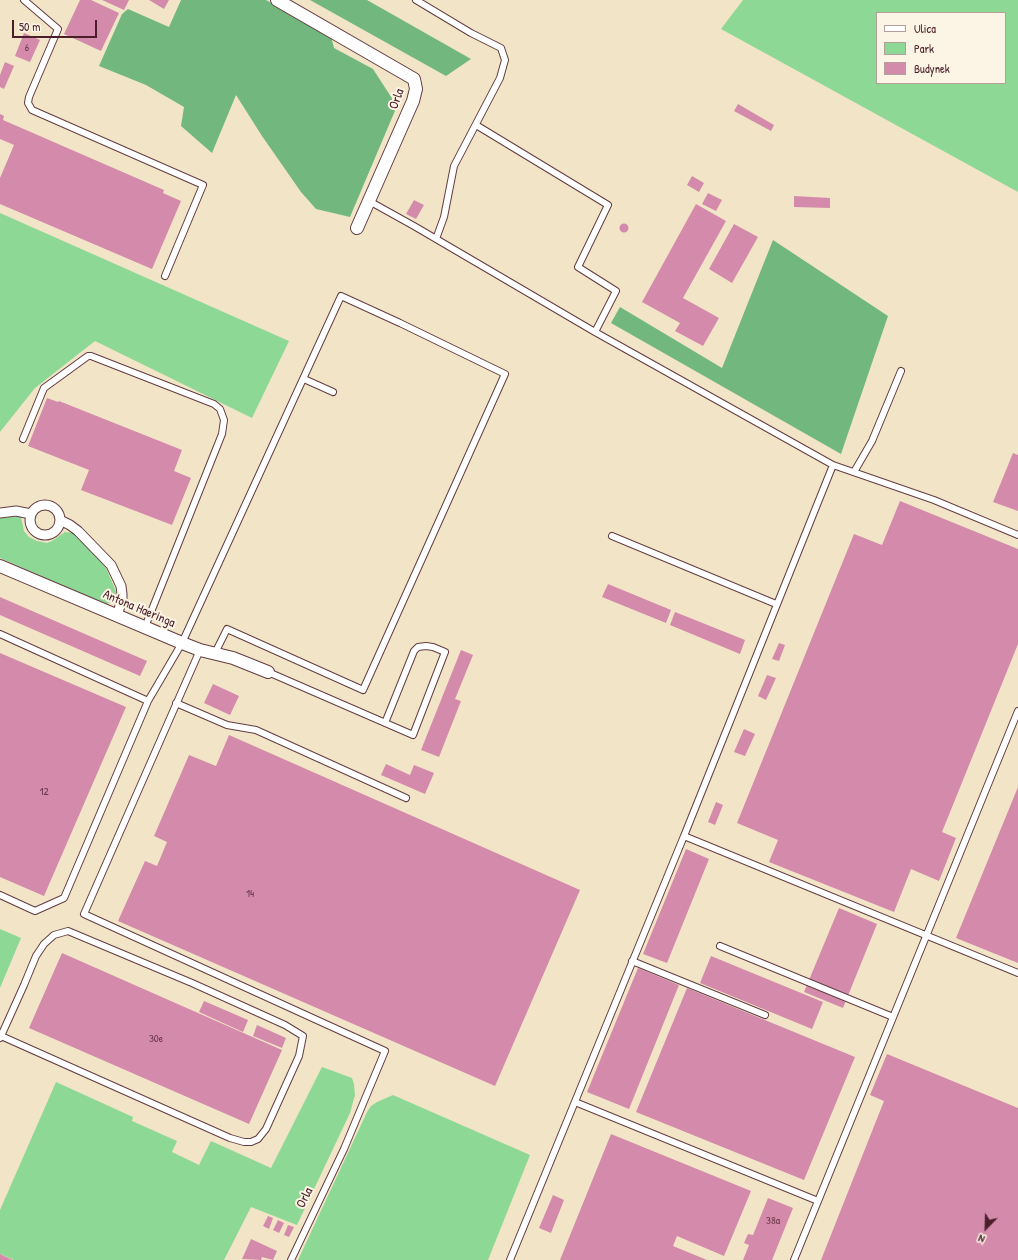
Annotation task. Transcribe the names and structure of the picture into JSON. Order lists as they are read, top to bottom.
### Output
{
  "streets": {
    "street": ["Orla", "Antona Haeringa"]
  },
  "house_numbers": [
    "6",
    "12",
    "14",
    "30e",
    "38a"
  ],
  "legend": ["Ulica", "Park", "Budynek"],
  "scale_bar": "50 m",
  "north": "bottom left"
}
